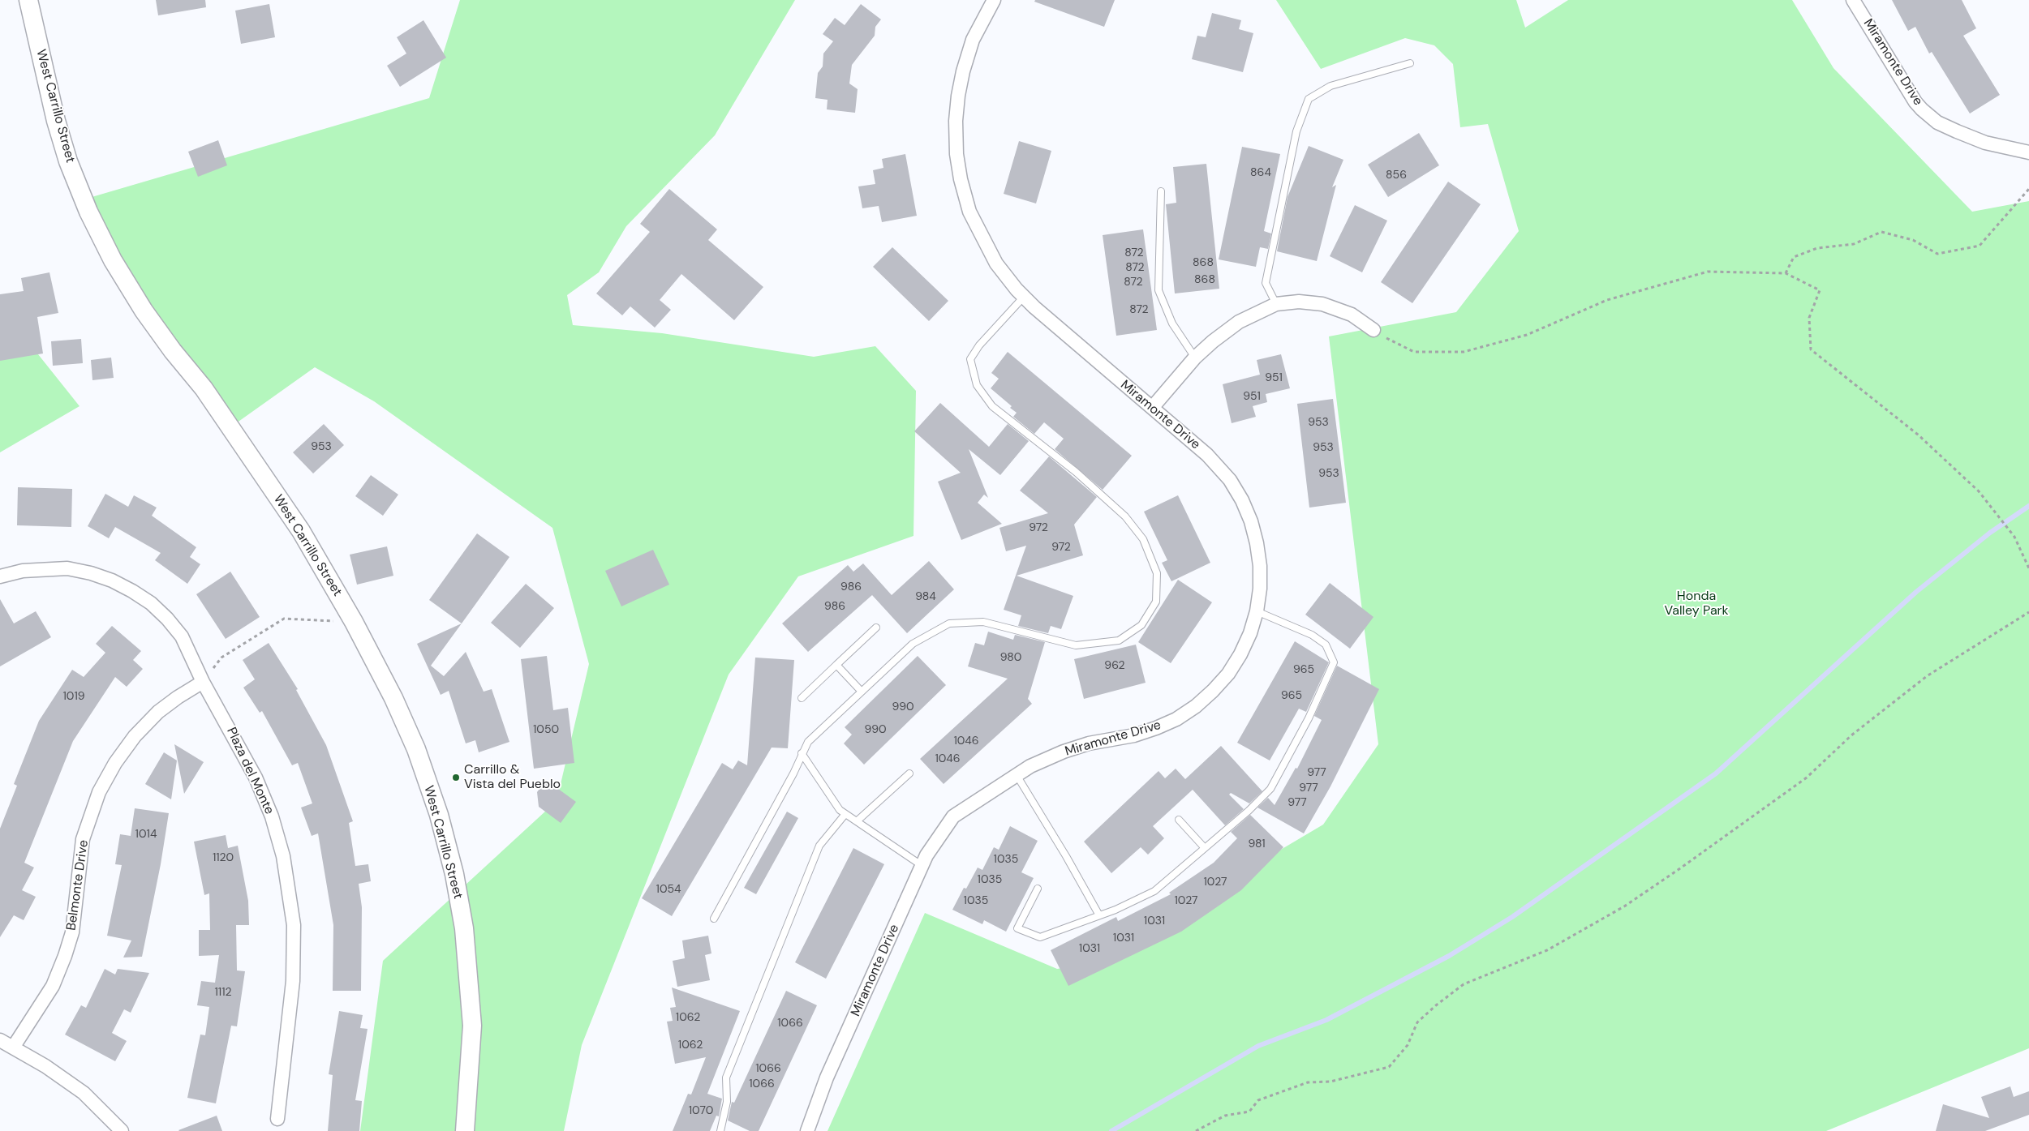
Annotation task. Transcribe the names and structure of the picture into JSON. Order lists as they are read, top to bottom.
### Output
{
  "streets": {
    "main road": ["West Carrillo Street"],
    "street": ["Miramonte Drive", "Plaza del Monte", "Belmonte Drive"]
  },
  "crossings": [
    ["Plaza del Monte", "Belmonte Drive"]
  ],
  "parks": ["Honda Valley Park"],
  "places": ["Carrillo & Vista del Pueblo"],
  "house_numbers": [
    "864",
    "856",
    "872",
    "868",
    "872",
    "868",
    "872",
    "872",
    "951",
    "951",
    "953",
    "953",
    "953",
    "953",
    "972",
    "972",
    "986",
    "984",
    "986",
    "980",
    "962",
    "965",
    "965",
    "1019",
    "990",
    "1050",
    "990",
    "1046",
    "1046",
    "977",
    "977",
    "977",
    "1014",
    "981",
    "1120",
    "1035",
    "1035",
    "1027",
    "1054",
    "1035",
    "1027",
    "1031",
    "1031",
    "1031",
    "1112",
    "1062",
    "1066",
    "1062",
    "1066",
    "1066",
    "1070"
  ]
}
